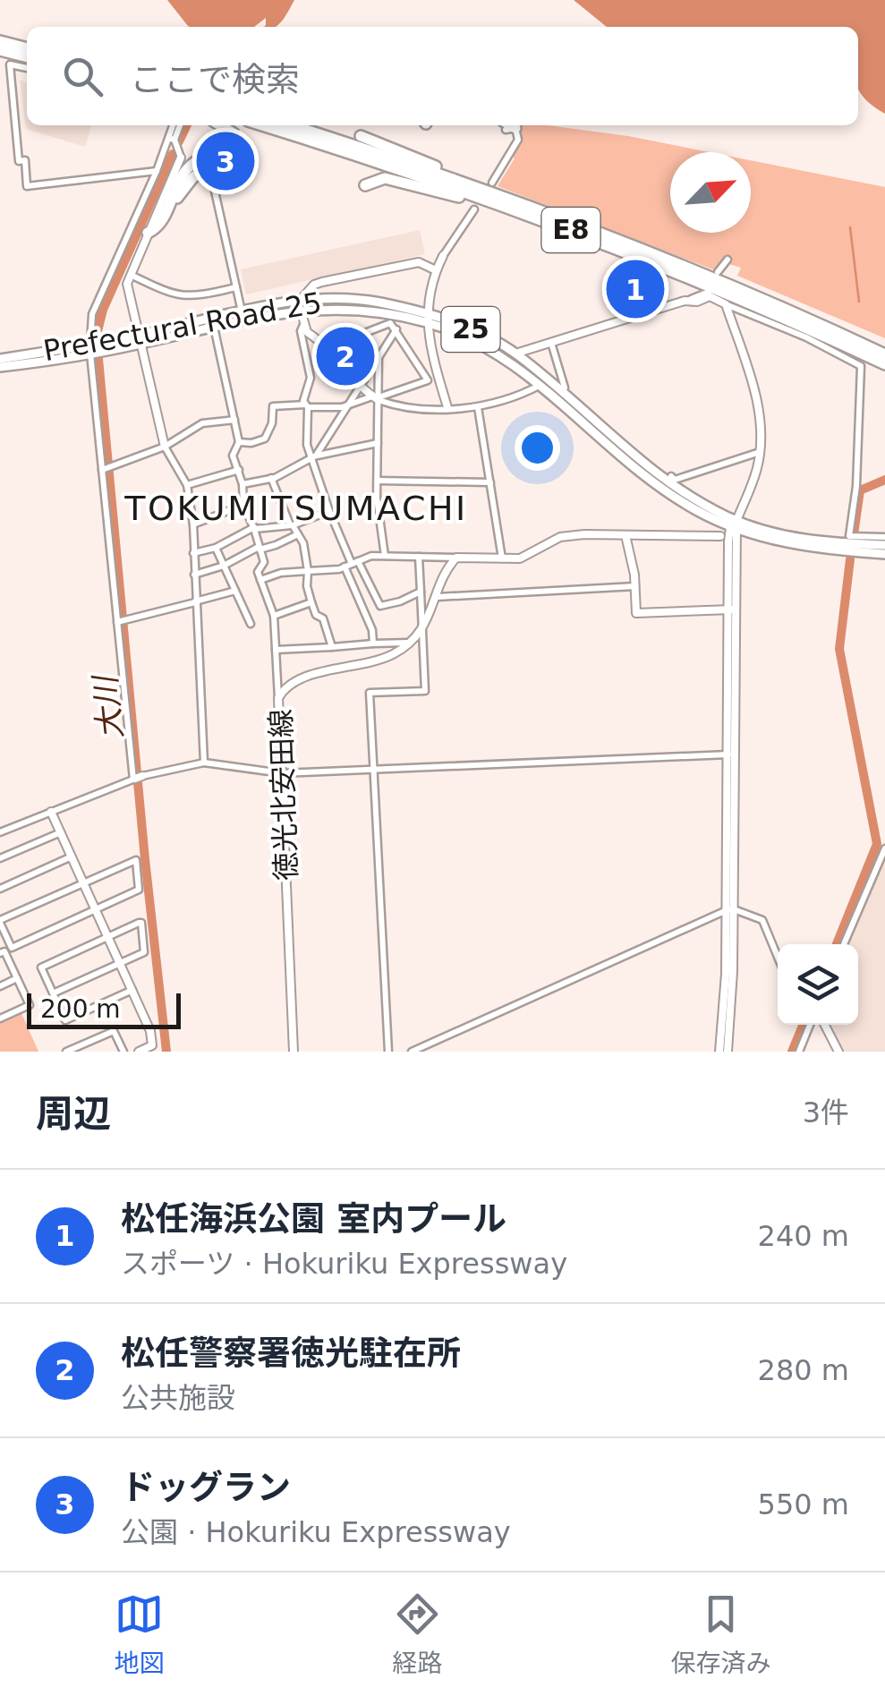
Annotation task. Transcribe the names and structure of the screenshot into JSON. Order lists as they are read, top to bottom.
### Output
{
  "streets": {
    "highway": ["E8"],
    "main road": ["Prefectural Road 25", "25"],
    "street": ["徳光北安田線"]
  },
  "districts": ["TOKUMITSUMACHI"],
  "water": ["大川"],
  "scale_bar": "200 m",
  "north": "top right",
  "page": {
    "search": "ここで検索",
    "pins": ["3", "1", "2"],
    "scale": "200 m",
    "heading": ["周辺", "3件"],
    "list": [
      {
        "mark": "1",
        "name": "松任海浜公園 室内プール",
        "note": "スポーツ · Hokuriku Expressway",
        "value": "240 m"
      },
      {
        "mark": "2",
        "name": "松任警察署徳光駐在所",
        "note": "公共施設",
        "value": "280 m"
      },
      {
        "mark": "3",
        "name": "ドッグラン",
        "note": "公園 · Hokuriku Expressway",
        "value": "550 m"
      }
    ],
    "nav": ["地図", "経路", "保存済み"]
  }
}
